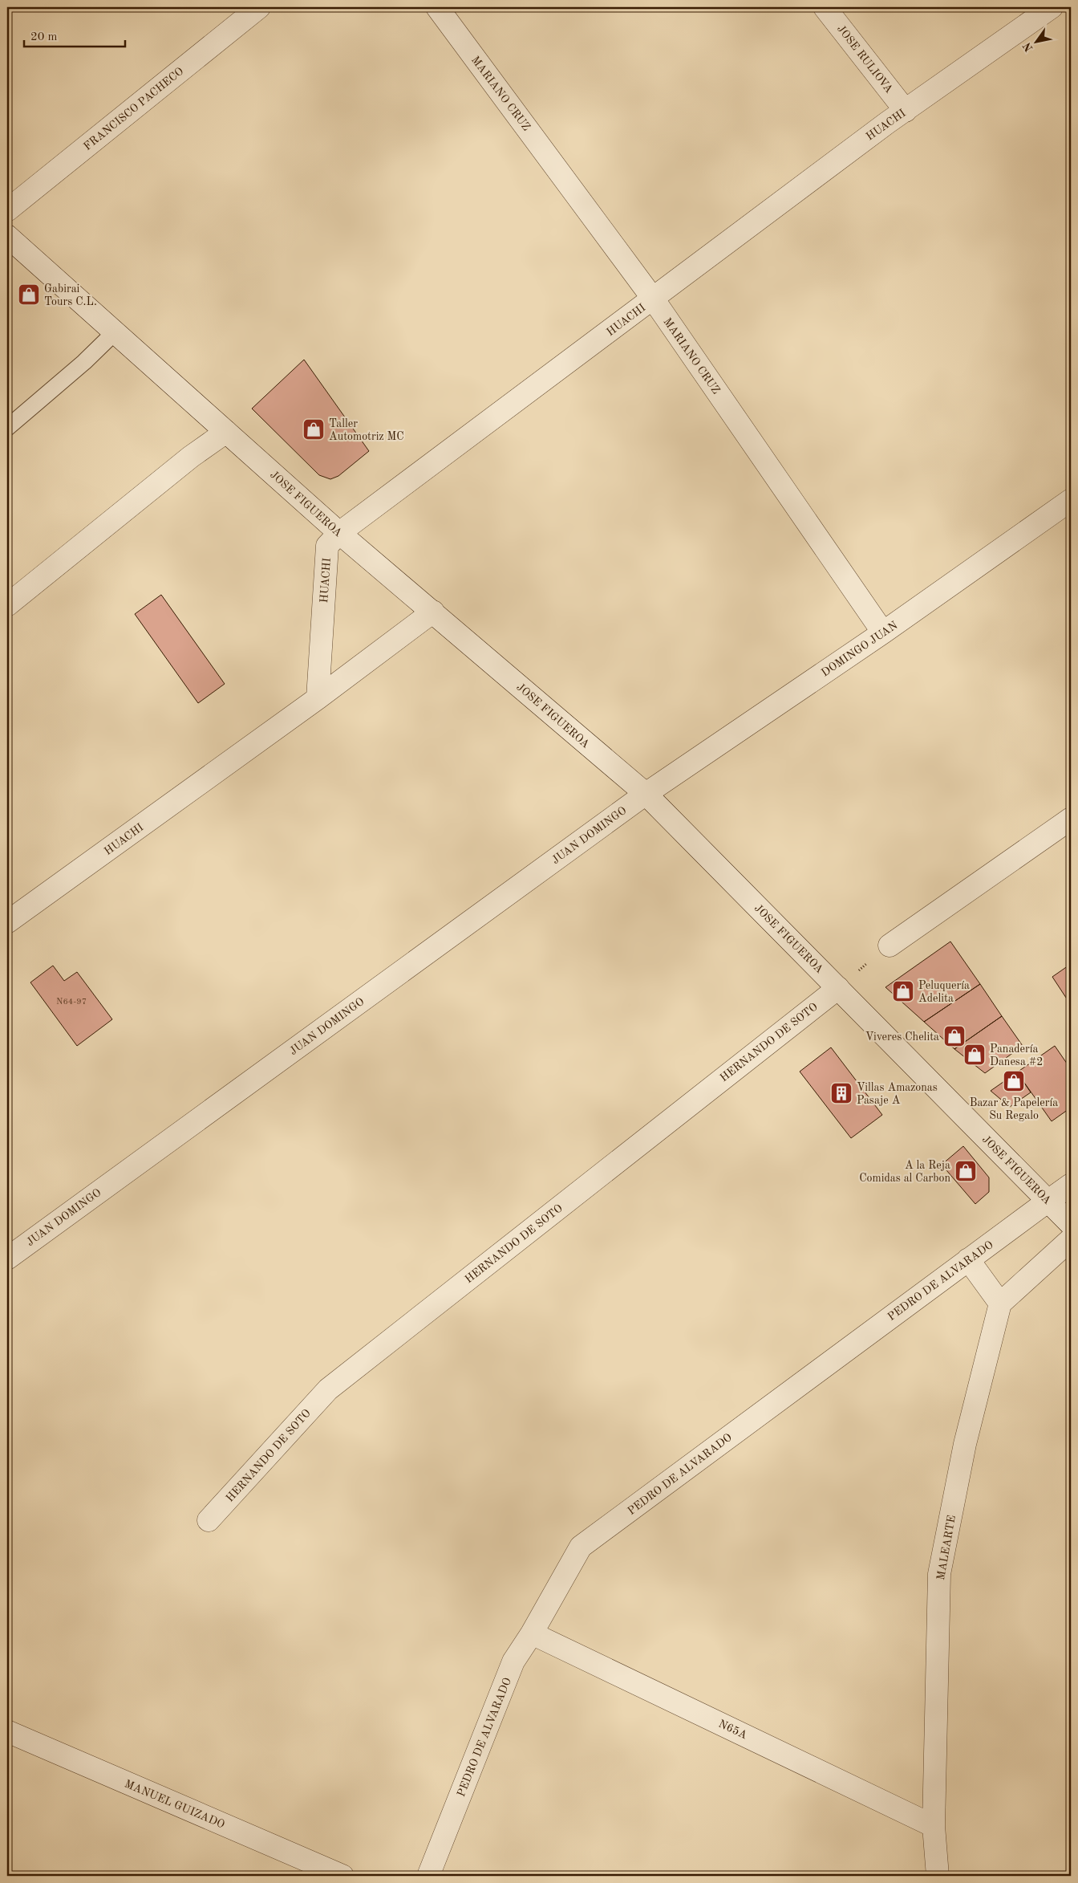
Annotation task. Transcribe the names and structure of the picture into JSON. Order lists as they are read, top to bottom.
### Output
{
  "streets": {
    "street": [
      "JOSE RULIOVA",
      "MARIANO CRUZ",
      "FRANCISCO PACHECO",
      "HUACHI",
      "JOSE FIGUEROA",
      "DOMINGO JUAN",
      "JUAN DOMINGO",
      "HERNANDO DE SOTO",
      "PEDRO DE ALVARADO",
      "MALEARTE",
      "N65A",
      "MANUEL GUIZADO"
    ]
  },
  "crossings": [
    ["JOSE RULIOVA", "HUACHI"],
    ["MARIANO CRUZ", "HUACHI"],
    ["MARIANO CRUZ", "DOMINGO JUAN"],
    ["HUACHI", "JOSE FIGUEROA"],
    ["JOSE FIGUEROA", "DOMINGO JUAN"],
    ["JOSE FIGUEROA", "JUAN DOMINGO"],
    ["JOSE FIGUEROA", "HERNANDO DE SOTO"],
    ["JOSE FIGUEROA", "PEDRO DE ALVARADO"],
    ["DOMINGO JUAN", "JUAN DOMINGO"],
    ["PEDRO DE ALVARADO", "N65A"],
    ["MALEARTE", "N65A"]
  ],
  "places": {
    "shop": [
      "Gabirai Tours C.L.",
      "Taller Automotriz MC",
      "Peluquería Adelita",
      "Viveres Chelita",
      "Panadería Danesa #2",
      "Bazar & Papelería Su Regalo",
      "A la Reja Comidas al Carbon"
    ],
    "building": ["Villas Amazonas Pasaje A"]
  },
  "house_numbers": ["N64-97"],
  "scale_bar": "20 m",
  "north": "bottom left"
}
